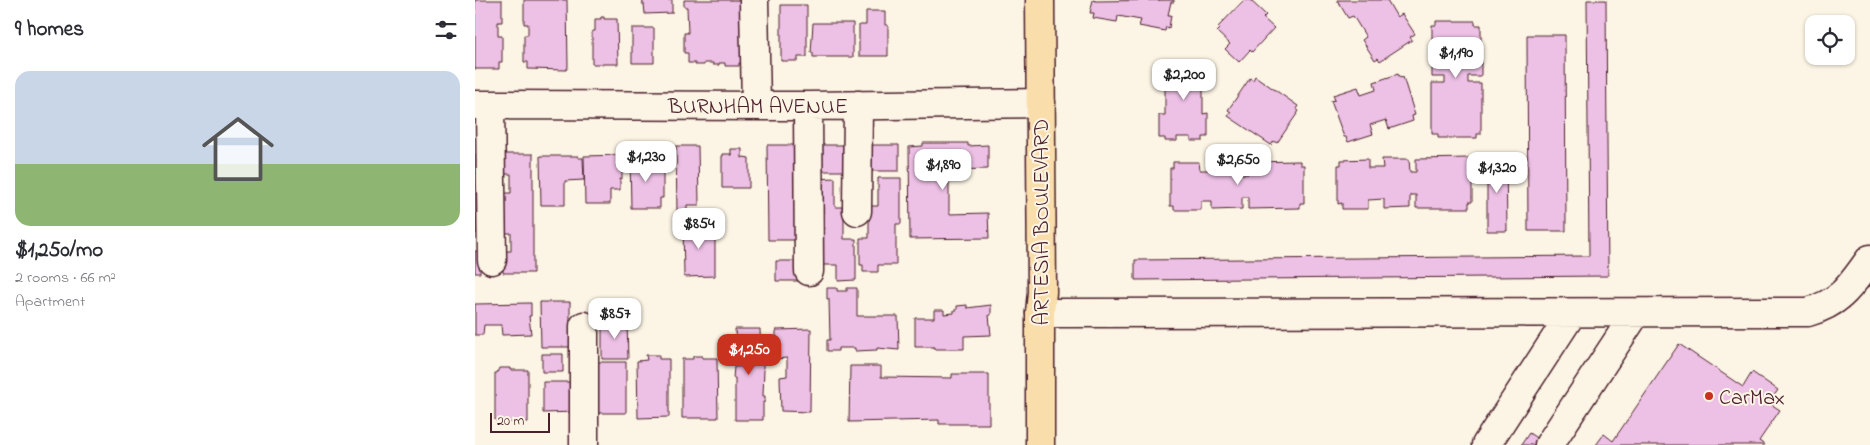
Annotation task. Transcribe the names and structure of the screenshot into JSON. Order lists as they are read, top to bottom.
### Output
{
  "streets": {
    "main road": ["ARTESIA BOULEVARD"],
    "street": ["BURNHAM AVENUE"]
  },
  "crossings": [
    ["BURNHAM AVENUE", "ARTESIA BOULEVARD"]
  ],
  "places": ["CarMax"],
  "scale_bar": "20 m",
  "page": {
    "heading": "9 homes",
    "price": [
      "$1,190",
      "$2,200",
      "$1,230",
      "$2,650",
      "$1,890",
      "$1,320",
      "$854",
      "$857",
      "$1,250"
    ],
    "list": [
      {
        "name": "$1,250/mo",
        "note": "2 rooms · 66 m² · Apartment"
      }
    ],
    "scale": "20 m"
  }
}
